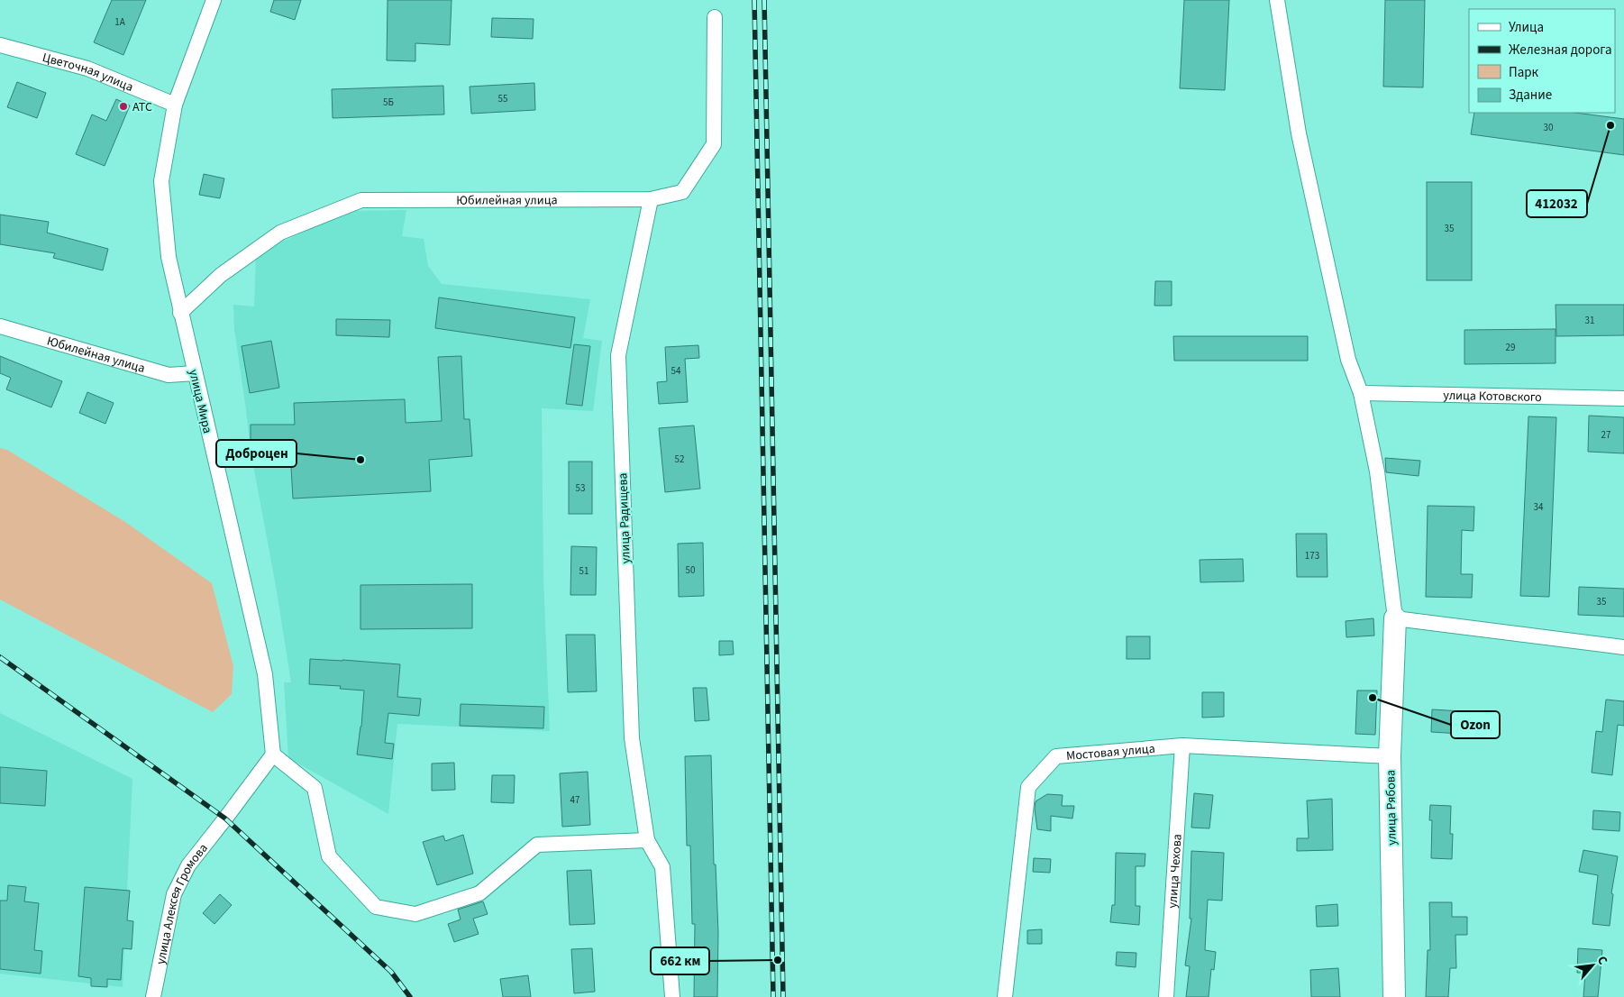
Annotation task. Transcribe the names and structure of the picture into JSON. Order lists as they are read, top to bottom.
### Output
{
  "streets": {
    "street": [
      "Цветочная улица",
      "Юбилейная улица",
      "улица Котовского",
      "улица Мира",
      "улица Радищева",
      "Мостовая улица",
      "улица Рябова",
      "улица Чехова",
      "улица Алексея Громова"
    ]
  },
  "crossings": [
    ["Цветочная улица", "улица Мира"],
    ["Юбилейная улица", "улица Мира"],
    ["Юбилейная улица", "улица Радищева"],
    ["улица Мира", "улица Алексея Громова"],
    ["Мостовая улица", "улица Рябова"],
    ["Мостовая улица", "улица Чехова"]
  ],
  "places": [
    "АТС",
    "412032",
    "Доброцен",
    "Ozon",
    "662 км"
  ],
  "house_numbers": [
    "1А",
    "55",
    "5Б",
    "30",
    "35",
    "31",
    "29",
    "54",
    "27",
    "52",
    "53",
    "34",
    "173",
    "50",
    "51",
    "35",
    "47"
  ],
  "legend": [
    "Улица",
    "Железная дорога",
    "Парк",
    "Здание"
  ],
  "north": "top right"
}
